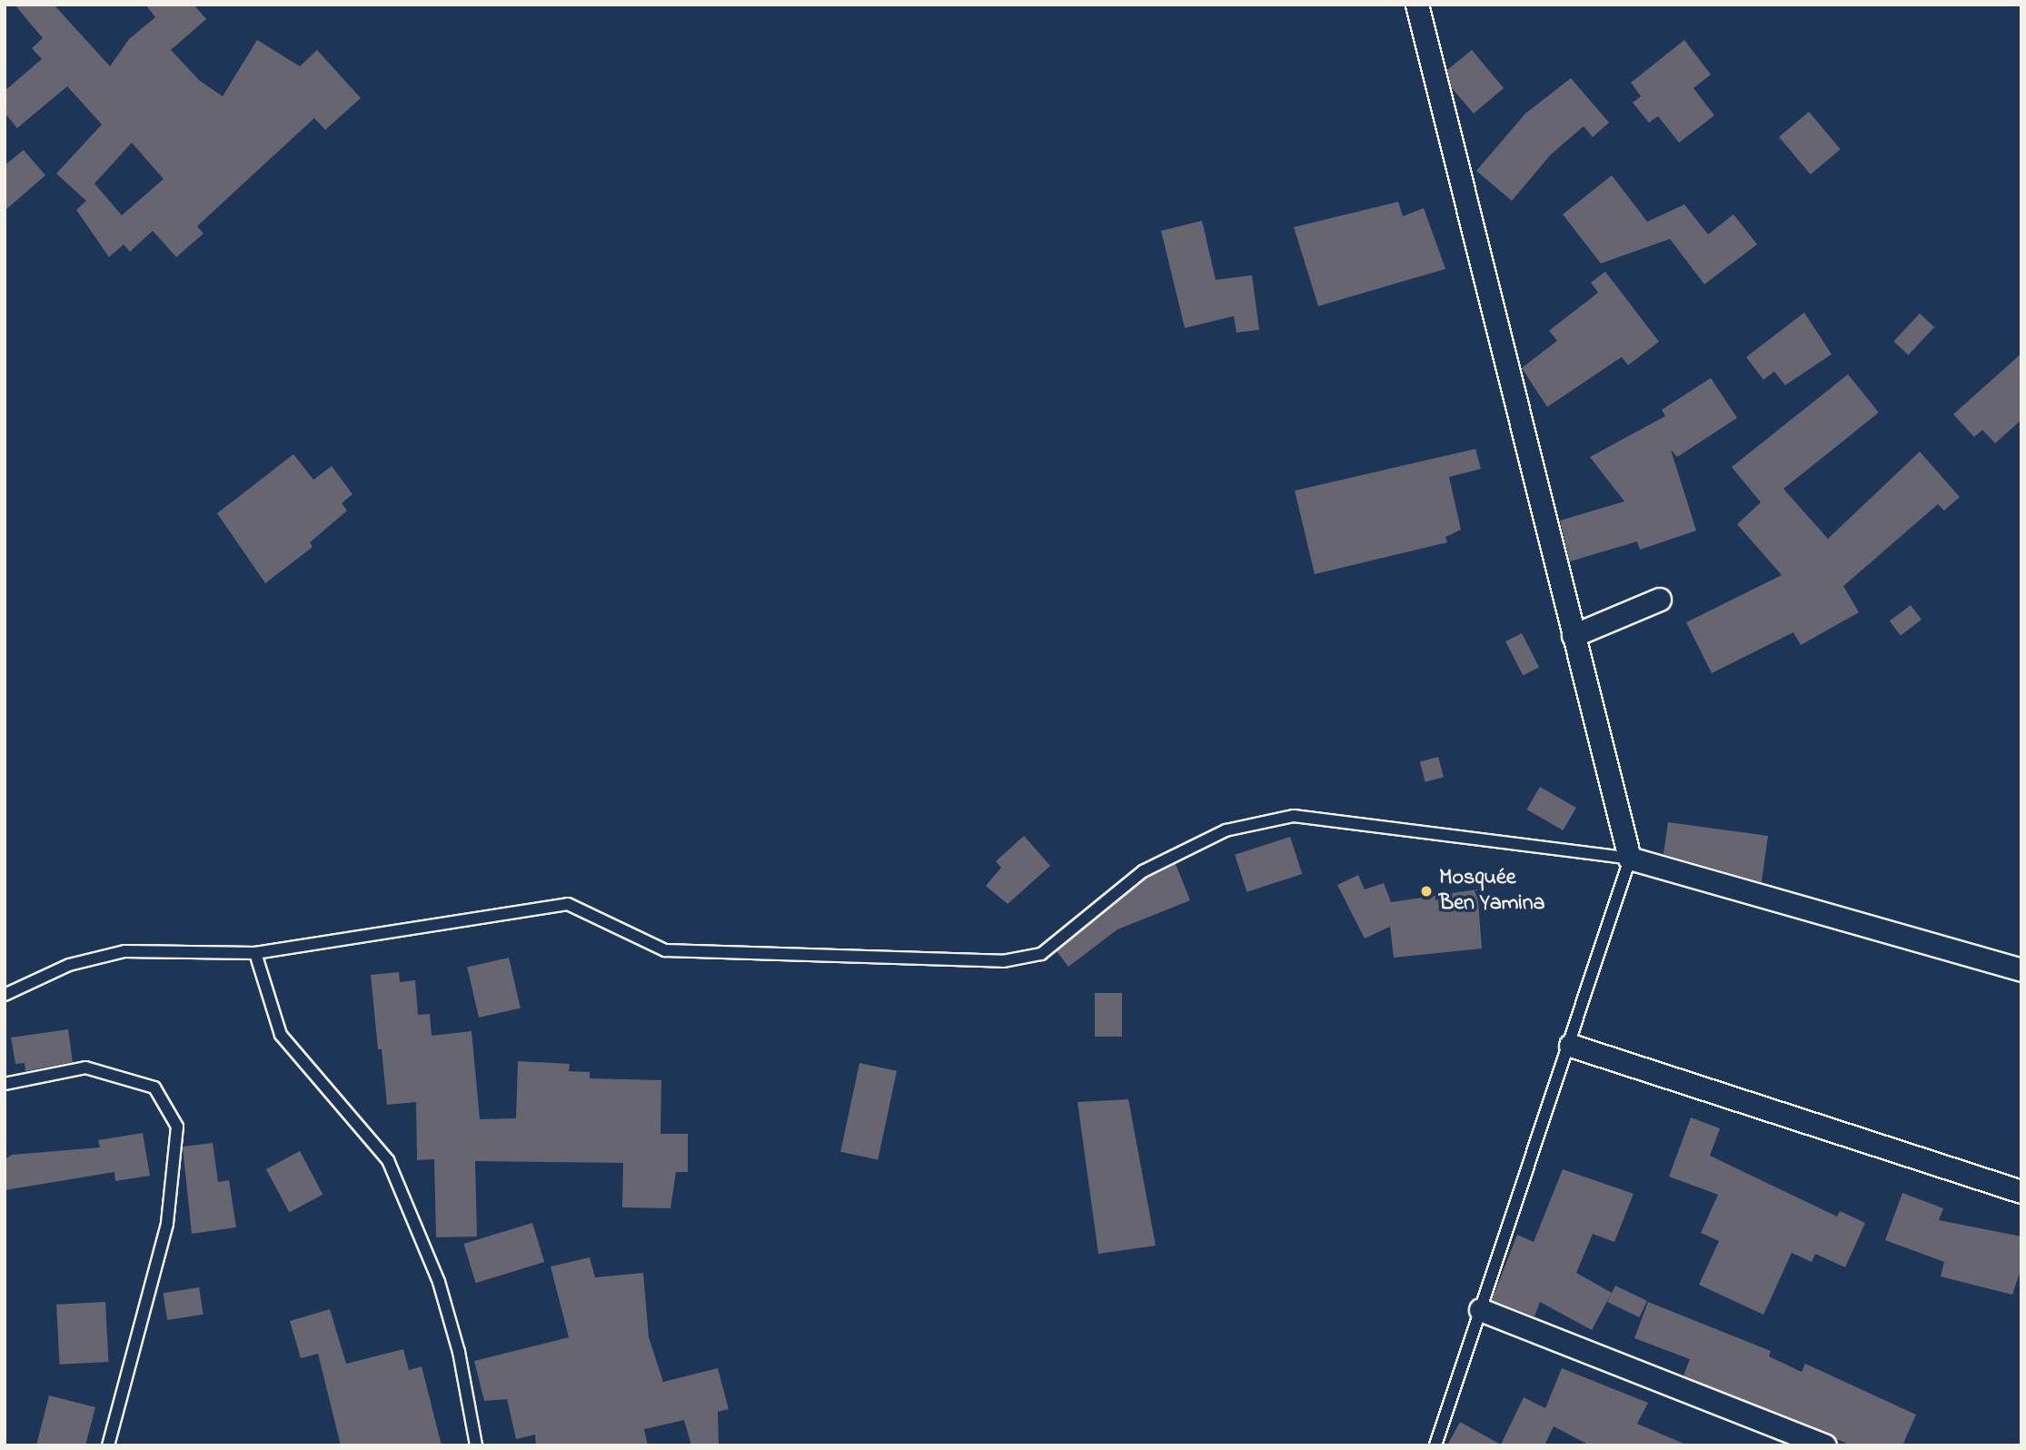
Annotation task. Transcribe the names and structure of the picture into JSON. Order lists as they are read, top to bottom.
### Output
{
  "places": ["Mosquée Ben Yamina"]
}
